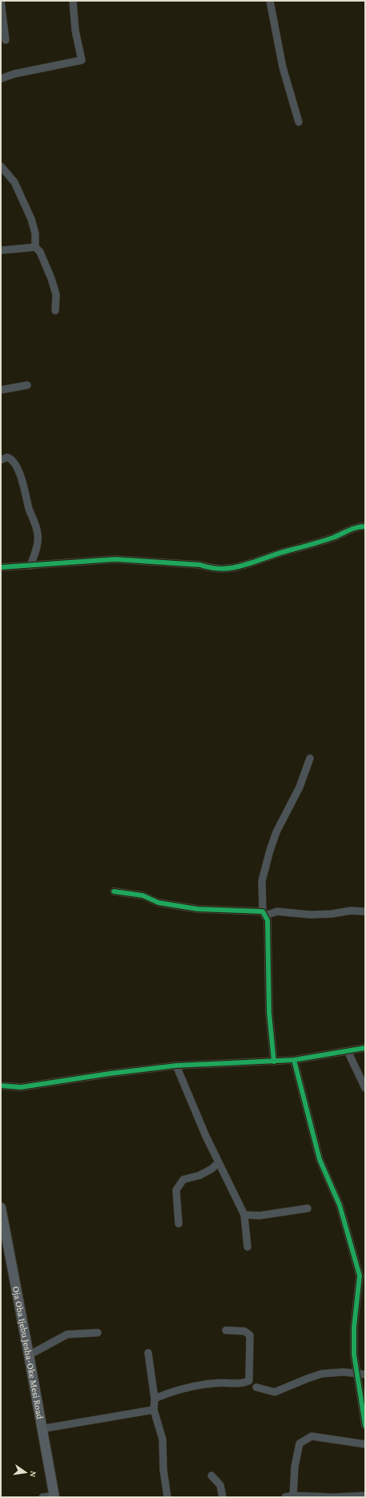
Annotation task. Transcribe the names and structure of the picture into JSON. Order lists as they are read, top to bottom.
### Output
{
  "streets": {
    "main road": ["Oja Oba Ijebu Jesha-Oke Mesi Road"]
  },
  "north": "right"
}
